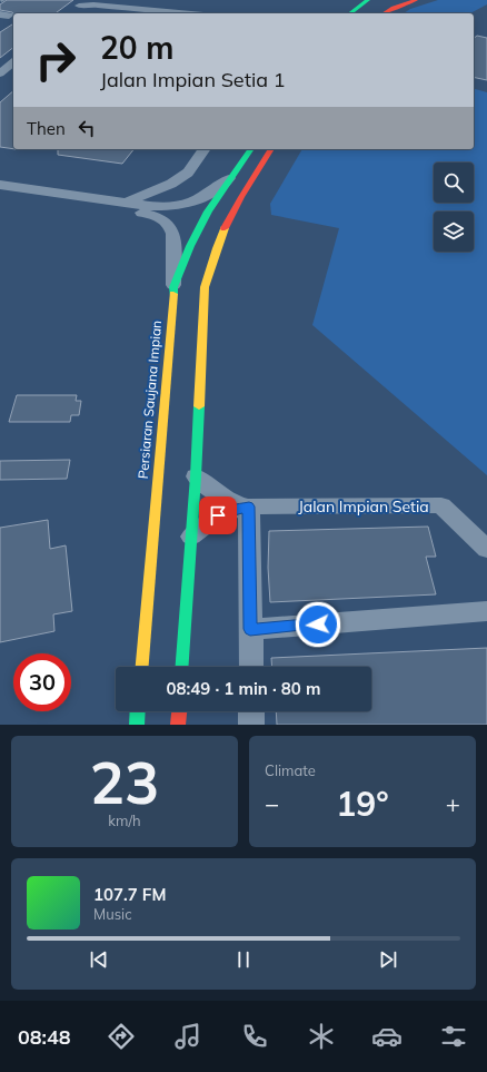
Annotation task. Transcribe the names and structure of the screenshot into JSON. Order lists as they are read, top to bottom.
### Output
{
  "streets": {
    "highway": ["Persiaran Saujana Impian"],
    "street": ["Jalan Impian Setia"]
  },
  "page": {
    "turn": ["20 m", "Jalan Impian Setia 1"],
    "then": "Then",
    "limit": "30",
    "trip": "08:49 · 1 min · 80 m",
    "tile": [
      ["23", "km/h"],
      "Climate"
    ],
    "heat": ["−", "19°", "+"],
    "song": ["107.7 FM", "Music"],
    "tabs": "08:48"
  }
}
